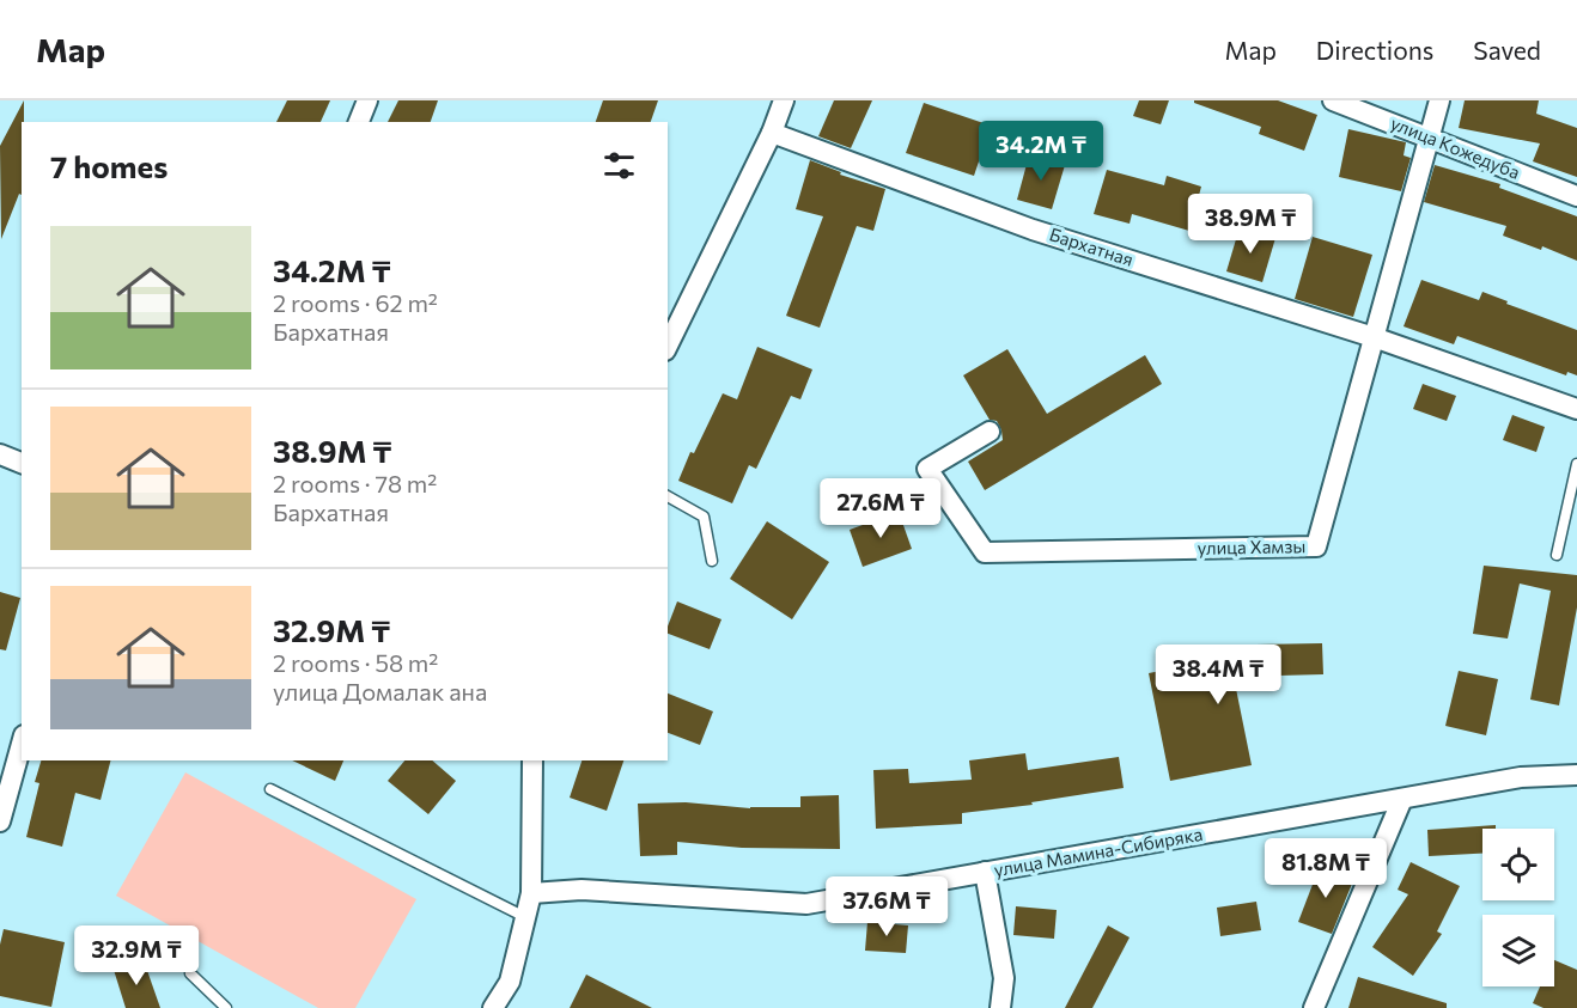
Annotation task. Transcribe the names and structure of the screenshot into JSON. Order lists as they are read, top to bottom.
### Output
{
  "streets": {
    "street": [
      "улица Кожедуба",
      "Бархатная",
      "улица Хамзы",
      "улица Мамина-Сибиряка"
    ]
  },
  "crossings": [
    ["улица Кожедуба", "улица Хамзы"],
    ["Бархатная", "улица Хамзы"]
  ],
  "page": {
    "header": "Map",
    "nav": ["Map", "Directions", "Saved"],
    "price": [
      "34.2M ₸",
      "38.9M ₸",
      "27.6M ₸",
      "38.4M ₸",
      "81.8M ₸",
      "37.6M ₸",
      "32.9M ₸"
    ],
    "heading": "7 homes",
    "list": [
      {
        "name": "34.2M ₸",
        "note": "2 rooms · 62 m² · Бархатная"
      },
      {
        "name": "38.9M ₸",
        "note": "2 rooms · 78 m² · Бархатная"
      },
      {
        "name": "32.9M ₸",
        "note": "2 rooms · 58 m² · улица Домалак ана"
      }
    ]
  }
}
